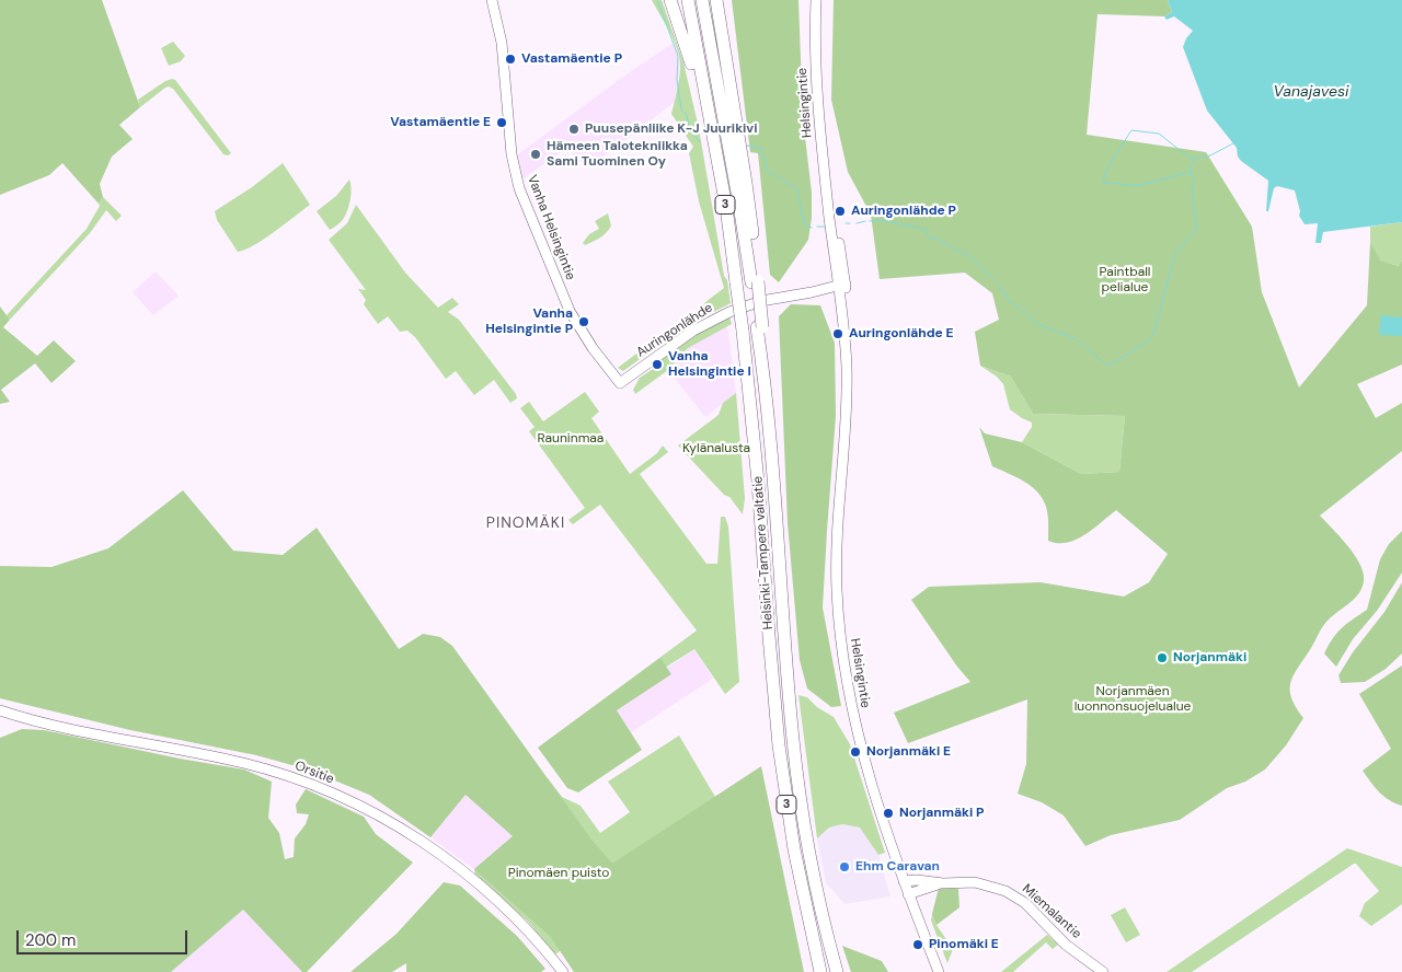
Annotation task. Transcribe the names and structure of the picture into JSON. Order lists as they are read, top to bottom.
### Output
{
  "streets": {
    "highway": ["3", "Helsinki-Tampere valtatie"],
    "main road": [
      "Helsingintie",
      "Vanha Helsingintie",
      "Auringonlähde",
      "Orsitie",
      "Miemalantie"
    ]
  },
  "crossings": [
    ["Helsingintie", "Auringonlähde"],
    ["Helsingintie", "Miemalantie"],
    ["Vanha Helsingintie", "Auringonlähde"]
  ],
  "districts": ["PINOMÄKI"],
  "water": ["Vanajavesi"],
  "parks": [
    "Paintball pelialue",
    "Rauninmaa",
    "Kylänalusta",
    "Norjanmäen luonnonsuojelualue",
    "Pinomäen puisto"
  ],
  "places": [
    "Vastamäentie P",
    "Vastamäentie E",
    "Puusepänliike K-J Juurikivi",
    "Hämeen Talotekniikka Sami Tuominen Oy",
    "Auringonlähde P",
    "Vanha Helsingintie P",
    "Auringonlähde E",
    "Vanha Helsingintie I",
    "Norjanmäki",
    "Norjanmäki E",
    "Norjanmäki P",
    "Ehm Caravan",
    "Pinomäki E"
  ],
  "scale_bar": "200 m"
}
